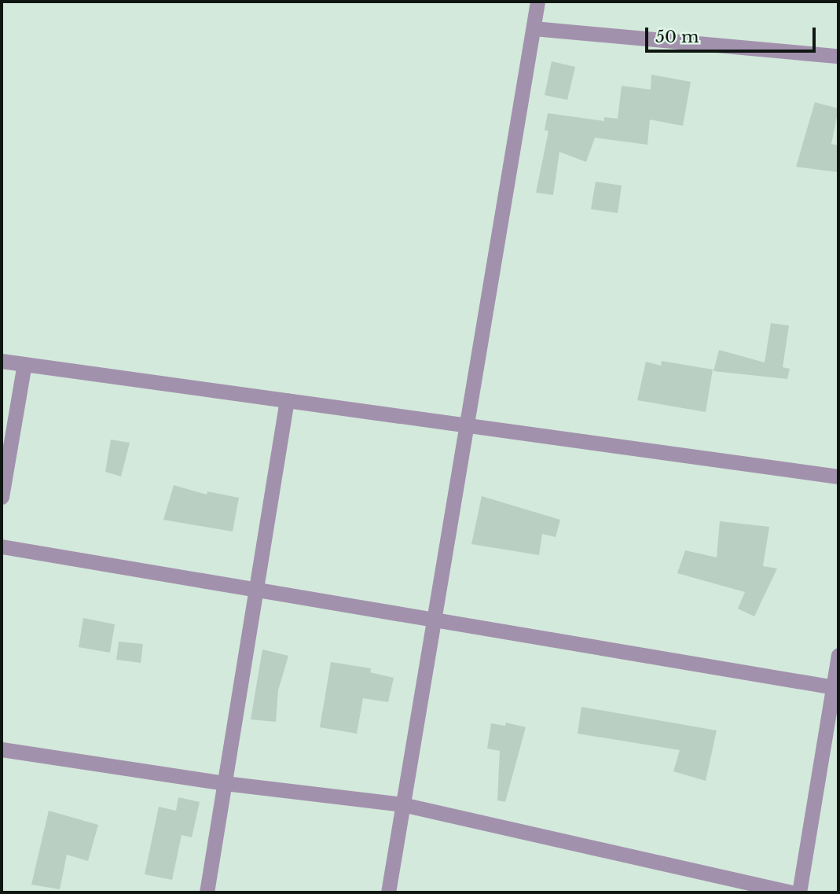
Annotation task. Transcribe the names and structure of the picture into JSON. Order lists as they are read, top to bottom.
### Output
{
  "scale_bar": "50 m"
}
